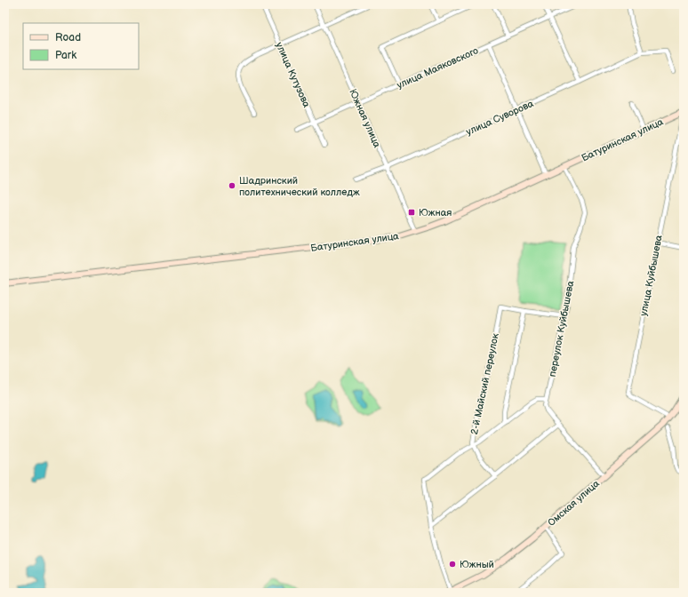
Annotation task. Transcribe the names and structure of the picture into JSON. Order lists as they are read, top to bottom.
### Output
{
  "streets": {
    "main road": ["Батуринская улица", "Омская улица"],
    "street": [
      "улица Маяковского",
      "улица Кутузова",
      "улица Суворова",
      "Южная улица",
      "улица Куйбышева",
      "переулок Куйбышева",
      "2-й Майский переулок"
    ]
  },
  "crossings": [
    ["улица Маяковского", "улица Кутузова"],
    ["улица Маяковского", "Южная улица"],
    ["улица Суворова", "Южная улица"],
    ["Южная улица", "Батуринская улица"],
    ["Батуринская улица", "улица Куйбышева"],
    ["Батуринская улица", "переулок Куйбышева"],
    ["улица Куйбышева", "Омская улица"],
    ["переулок Куйбышева", "2-й Майский переулок"]
  ],
  "places": {
    "other": ["Шадринский политехнический колледж", "Южный"],
    "transit": ["Южная"]
  },
  "legend": ["Road", "Park"]
}
